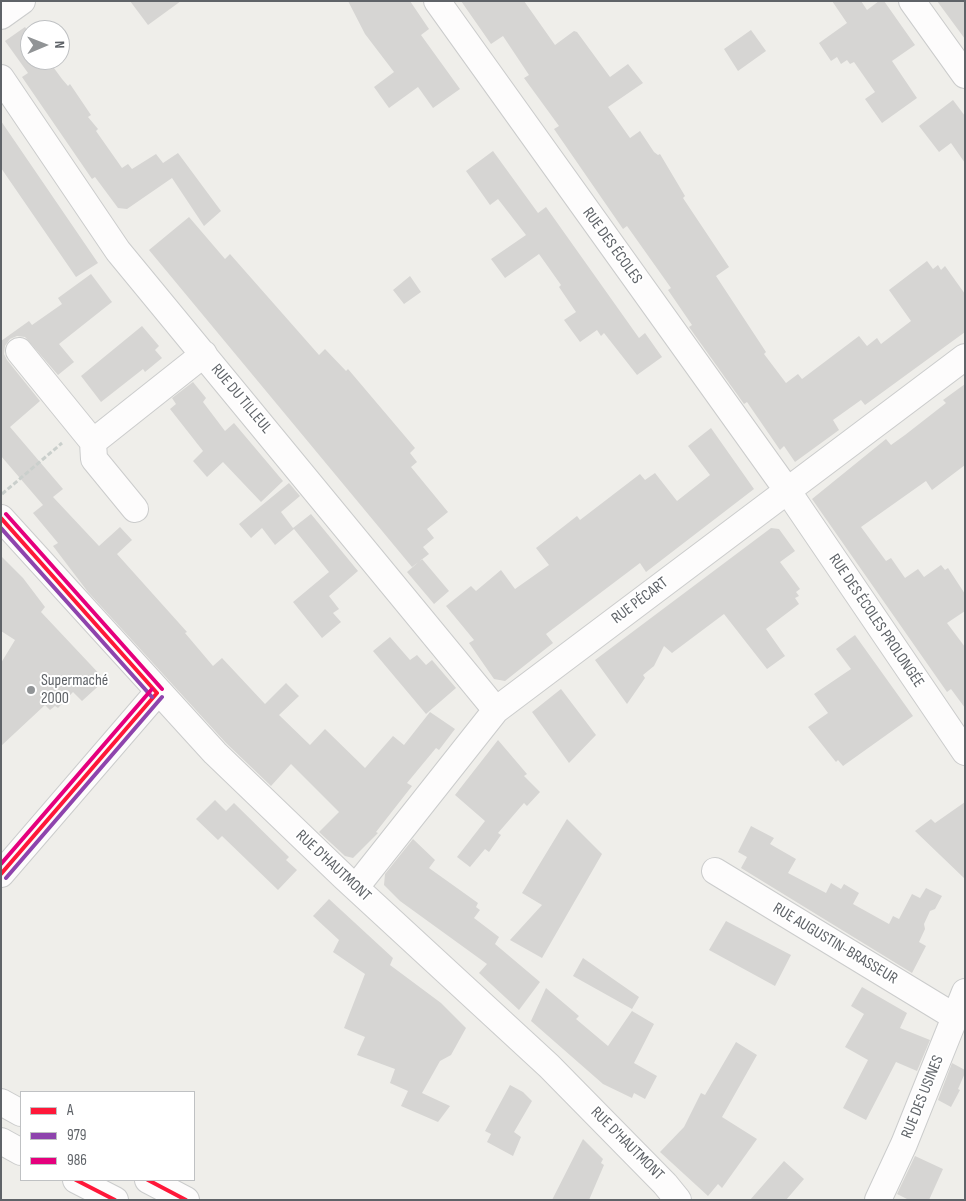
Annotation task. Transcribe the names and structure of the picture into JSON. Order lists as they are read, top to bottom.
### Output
{
  "streets": {
    "street": [
      "RUE DES ÉCOLES",
      "RUE DU TILLEUL",
      "RUE PÉCART",
      "RUE DES ÉCOLES PROLONGÉE",
      "RUE D'HAUTMONT",
      "RUE AUGUSTIN-BRASSEUR",
      "RUE DES USINES"
    ]
  },
  "crossings": [
    ["RUE DES ÉCOLES", "RUE PÉCART"],
    ["RUE DES ÉCOLES", "RUE DES ÉCOLES PROLONGÉE"],
    ["RUE DU TILLEUL", "RUE PÉCART"],
    ["RUE PÉCART", "RUE DES ÉCOLES PROLONGÉE"],
    ["RUE PÉCART", "RUE D'HAUTMONT"],
    ["RUE AUGUSTIN-BRASSEUR", "RUE DES USINES"]
  ],
  "places": ["Supermaché 2000"],
  "lines": ["transit line 986", "transit line A", "transit line 979"],
  "legend": ["A", "979", "986"],
  "north": "right"
}
